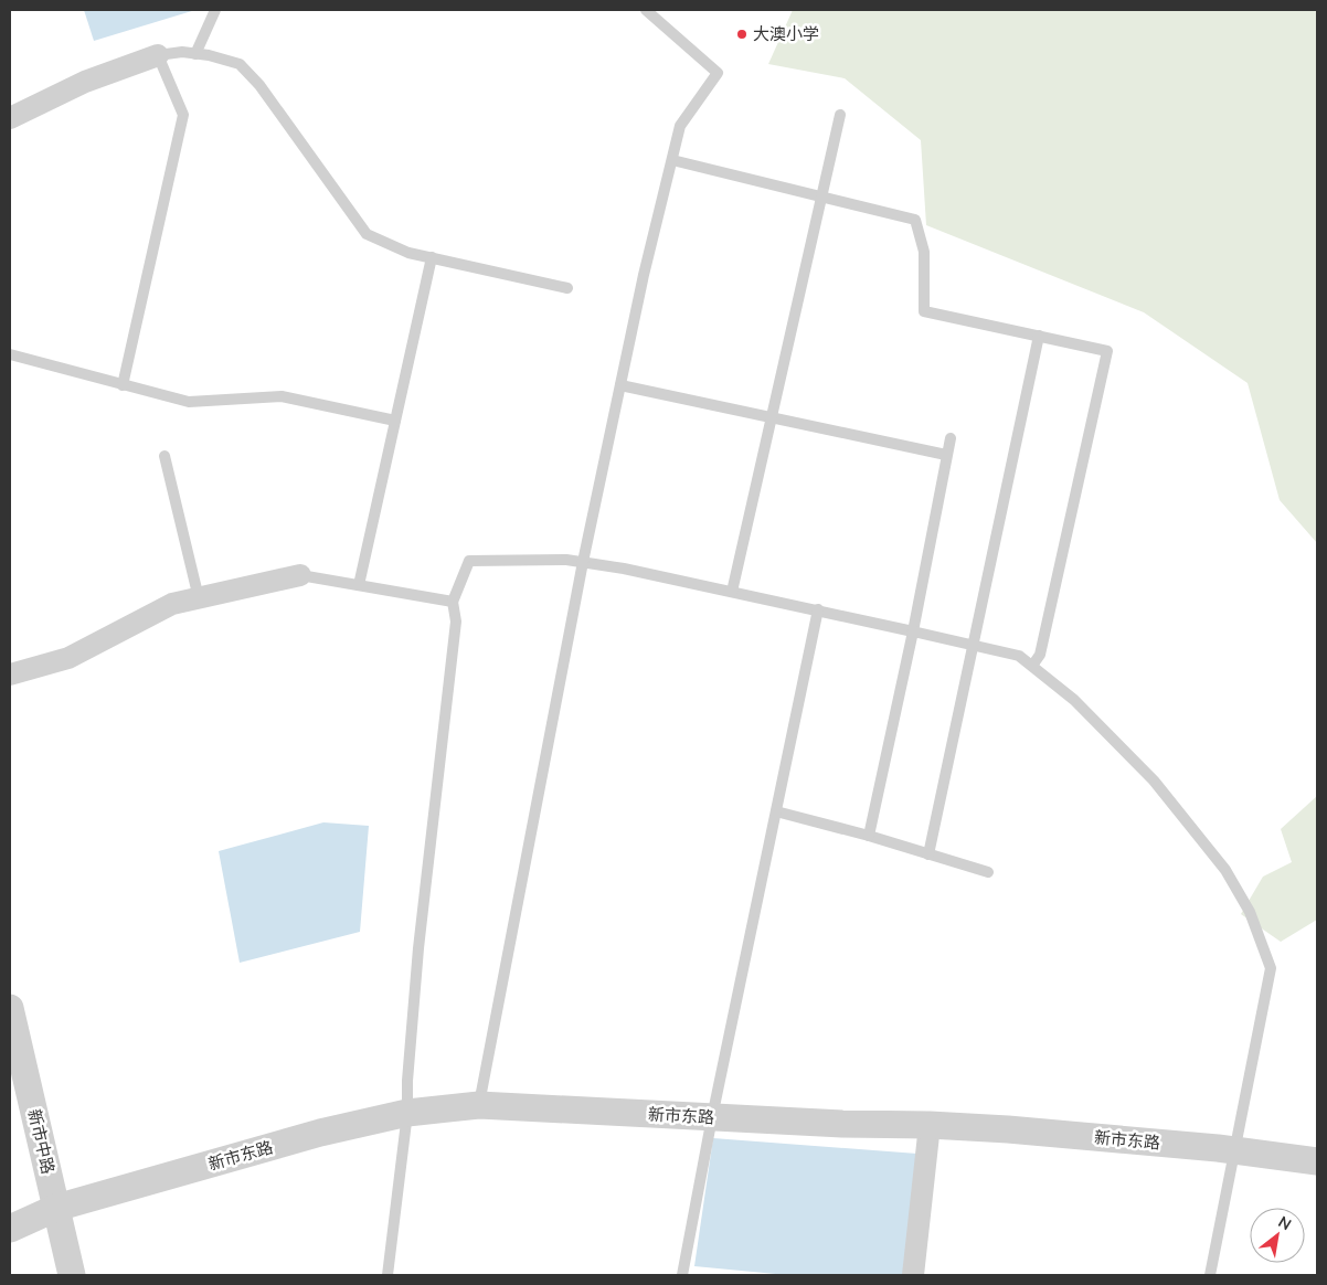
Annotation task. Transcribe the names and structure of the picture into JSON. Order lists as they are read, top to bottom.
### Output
{
  "streets": {
    "street": ["新市东路", "新市中路"]
  },
  "crossings": [
    ["新市东路", "新市中路"]
  ],
  "places": ["大澳小学"],
  "north": "top right"
}
